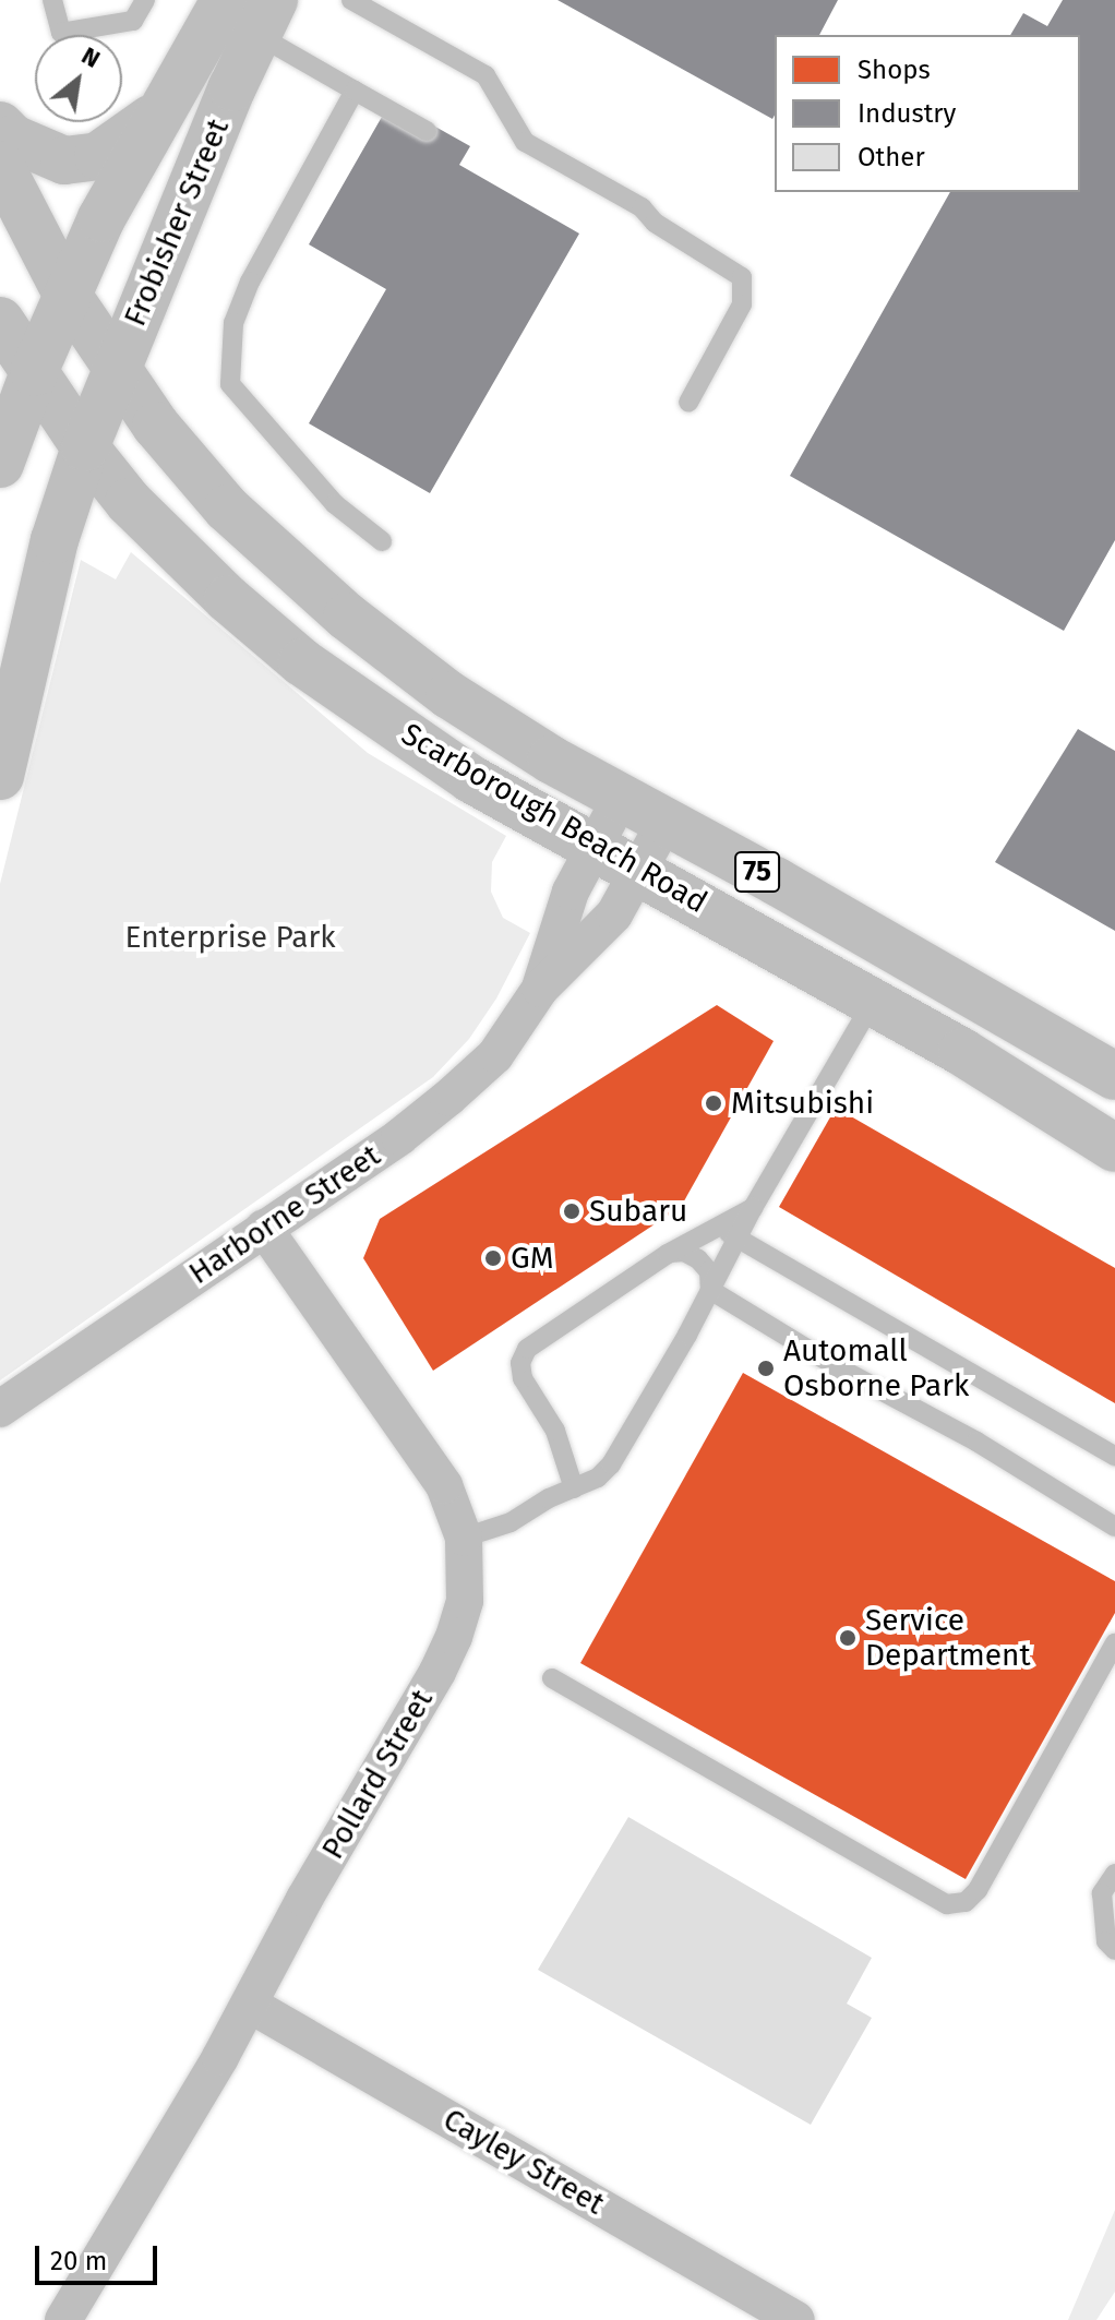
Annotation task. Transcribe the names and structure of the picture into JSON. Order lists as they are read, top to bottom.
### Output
{
  "streets": {
    "main road": ["Frobisher Street", "Scarborough Beach Road", "75"],
    "street": ["Harborne Street", "Pollard Street", "Cayley Street"]
  },
  "crossings": [
    ["Frobisher Street", "Scarborough Beach Road"],
    ["Scarborough Beach Road", "Harborne Street"],
    ["Harborne Street", "Pollard Street"],
    ["Pollard Street", "Cayley Street"]
  ],
  "parks": ["Enterprise Park"],
  "places": [
    "Mitsubishi",
    "Subaru",
    "GM",
    "Automall Osborne Park",
    "Service Department"
  ],
  "legend": ["Shops", "Industry", "Other"],
  "scale_bar": "20 m",
  "north": "top right"
}
